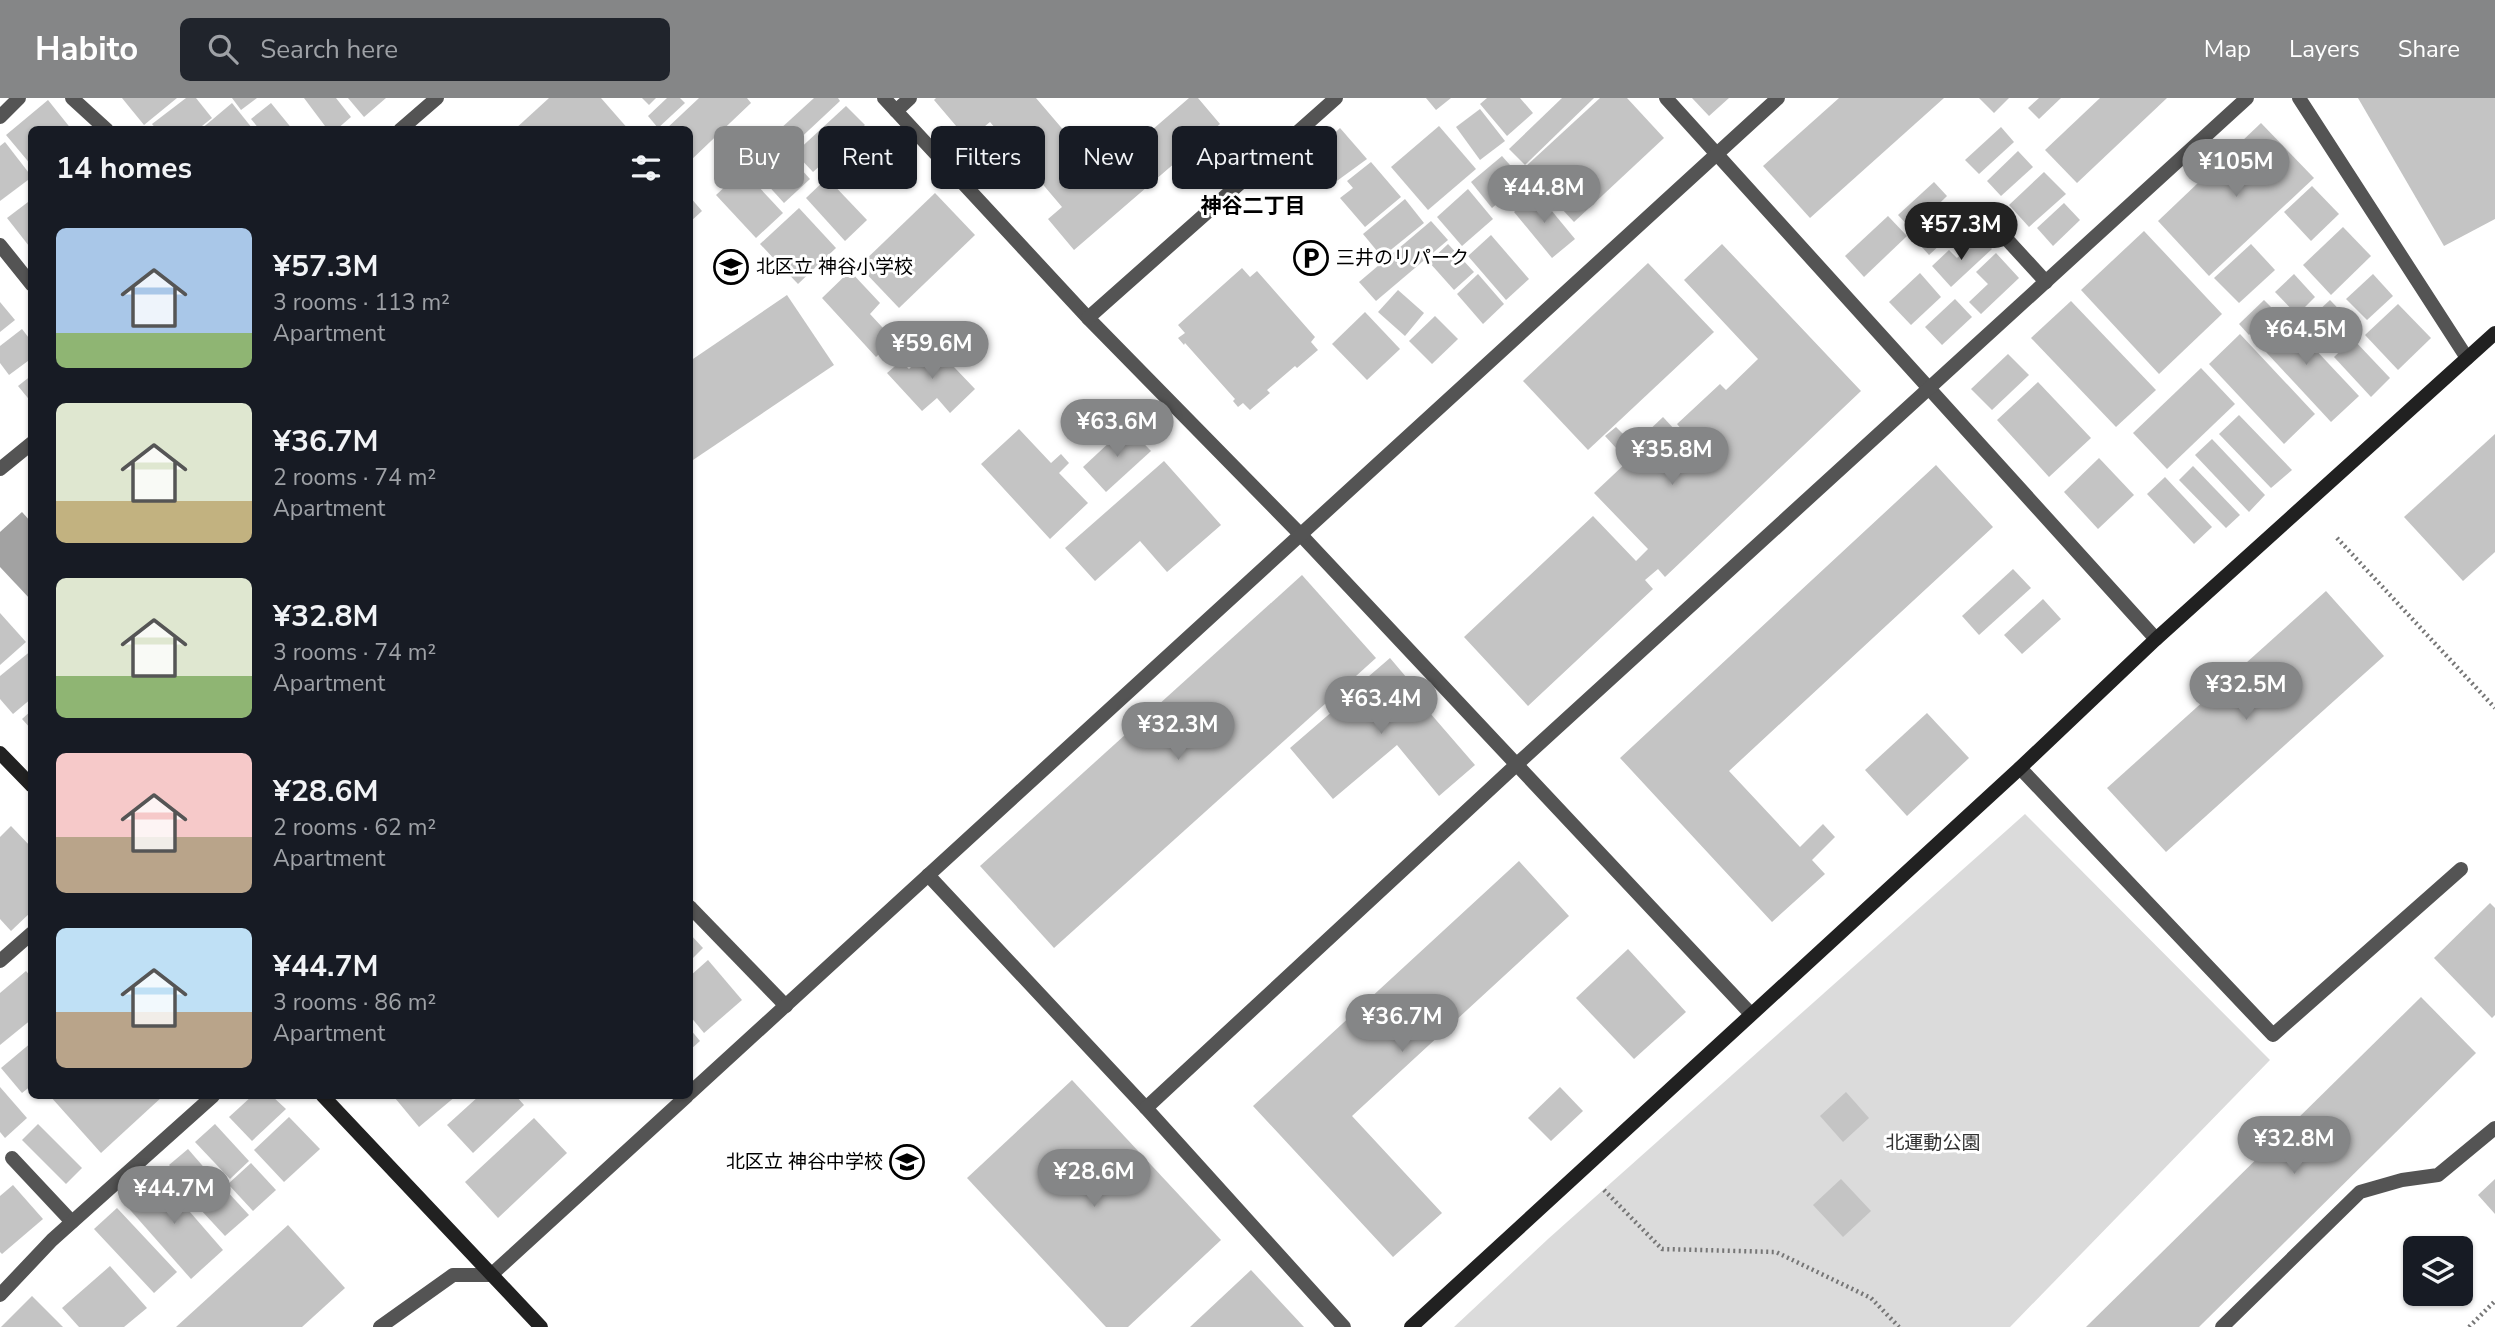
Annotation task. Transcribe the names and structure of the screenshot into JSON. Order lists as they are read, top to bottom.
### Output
{
  "districts": ["神谷二丁目"],
  "parks": ["北運動公園"],
  "places": {
    "parking": ["三井のリパーク"],
    "school or university": ["北区立 神谷小学校", "北区立 神谷中学校"]
  },
  "page": {
    "header": "Habito",
    "search": "Search here",
    "nav": ["Map", "Layers", "Share"],
    "chip": [
      "Buy",
      "Rent",
      "Filters",
      "New",
      "Apartment"
    ],
    "heading": "14 homes",
    "price": [
      "¥105M",
      "¥44.8M",
      "¥57.3M",
      "¥64.5M",
      "¥59.6M",
      "¥63.6M",
      "¥35.8M",
      "¥32.5M",
      "¥63.4M",
      "¥32.3M",
      "¥36.7M",
      "¥32.8M",
      "¥28.6M",
      "¥44.7M"
    ],
    "list": [
      {
        "name": "¥57.3M",
        "note": "3 rooms · 113 m² · Apartment"
      },
      {
        "name": "¥36.7M",
        "note": "2 rooms · 74 m² · Apartment"
      },
      {
        "name": "¥32.8M",
        "note": "3 rooms · 74 m² · Apartment"
      },
      {
        "name": "¥28.6M",
        "note": "2 rooms · 62 m² · Apartment"
      },
      {
        "name": "¥44.7M",
        "note": "3 rooms · 86 m² · Apartment"
      }
    ]
  }
}
